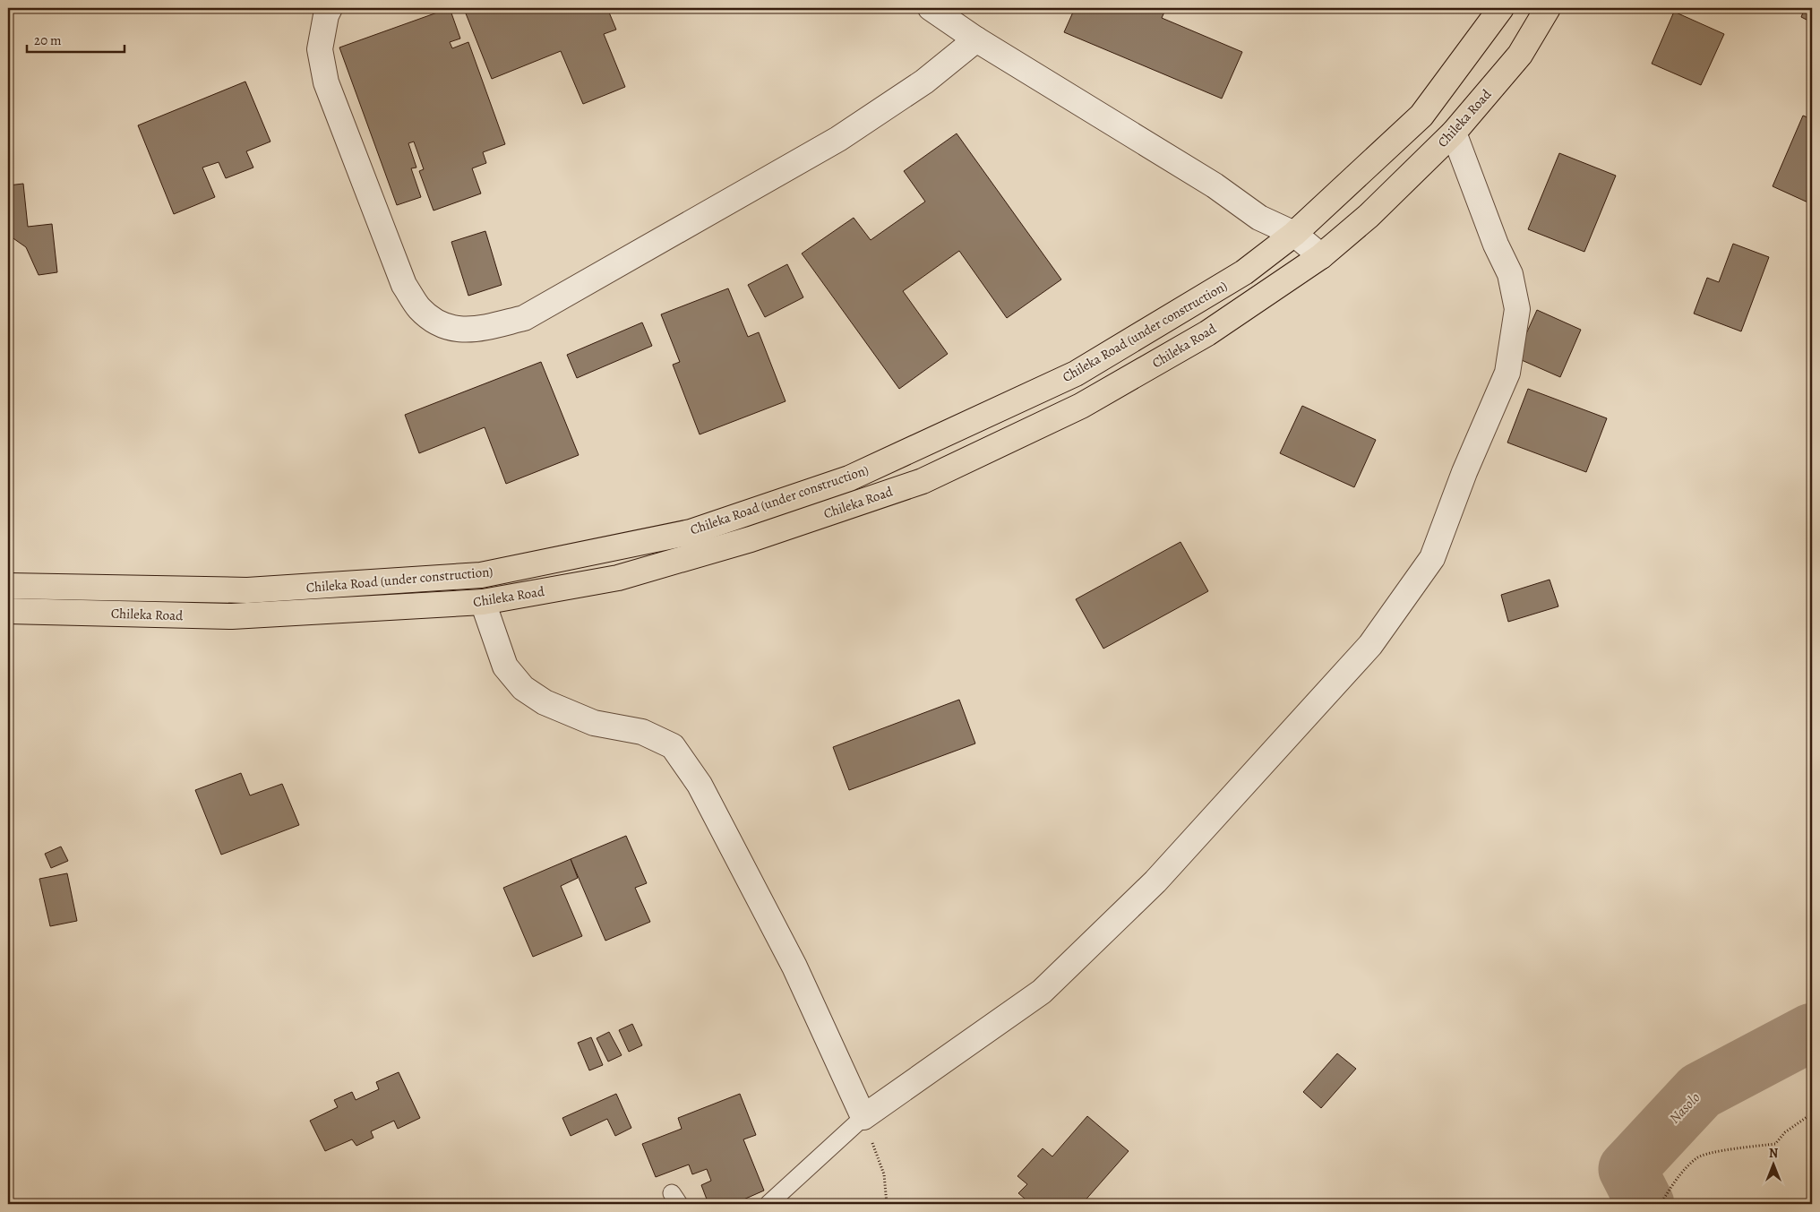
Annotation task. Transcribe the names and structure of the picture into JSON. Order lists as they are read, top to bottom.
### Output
{
  "streets": {
    "highway": ["Chileka Road", "Chileka Road (under construction)"]
  },
  "water": ["Nasolo"],
  "scale_bar": "20 m",
  "north": "top"
}
